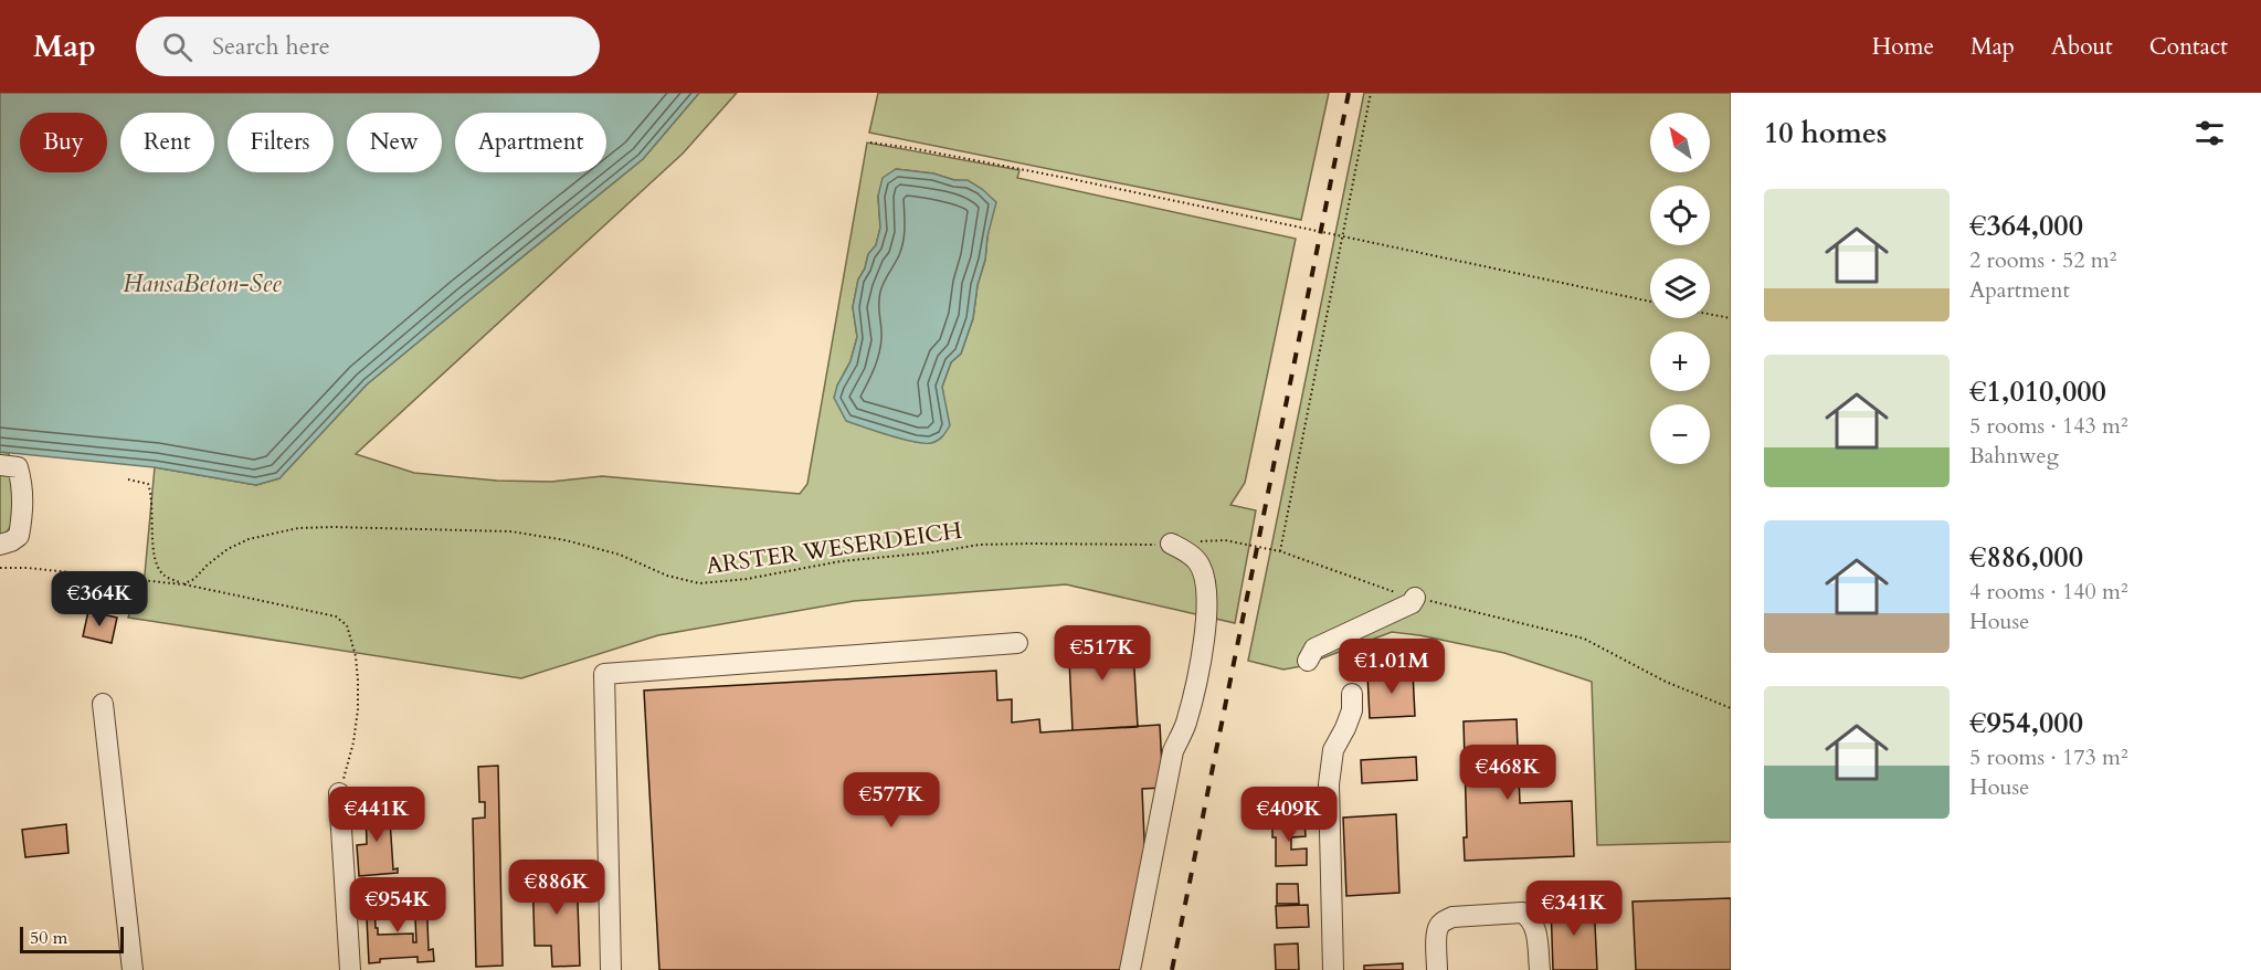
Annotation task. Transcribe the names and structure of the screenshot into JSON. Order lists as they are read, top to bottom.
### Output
{
  "streets": {
    "path": ["ARSTER WESERDEICH"]
  },
  "water": ["HansaBeton-See"],
  "scale_bar": "50 m",
  "north": "top left",
  "page": {
    "header": "Map",
    "search": "Search here",
    "nav": [
      "Home",
      "Map",
      "About",
      "Contact"
    ],
    "heading": "10 homes",
    "map_buttons": ["+", "−"],
    "chip": [
      "Buy",
      "Rent",
      "Filters",
      "New",
      "Apartment"
    ],
    "list": [
      {
        "name": "€364,000",
        "note": "2 rooms · 52 m² · Apartment"
      },
      {
        "name": "€1,010,000",
        "note": "5 rooms · 143 m² · Bahnweg"
      },
      {
        "name": "€886,000",
        "note": "4 rooms · 140 m² · House"
      },
      {
        "name": "€954,000",
        "note": "5 rooms · 173 m² · House"
      }
    ],
    "price": [
      "€364K",
      "€517K",
      "€1.01M",
      "€468K",
      "€577K",
      "€441K",
      "€409K",
      "€886K",
      "€954K",
      "€341K"
    ],
    "scale": "50 m"
  }
}
